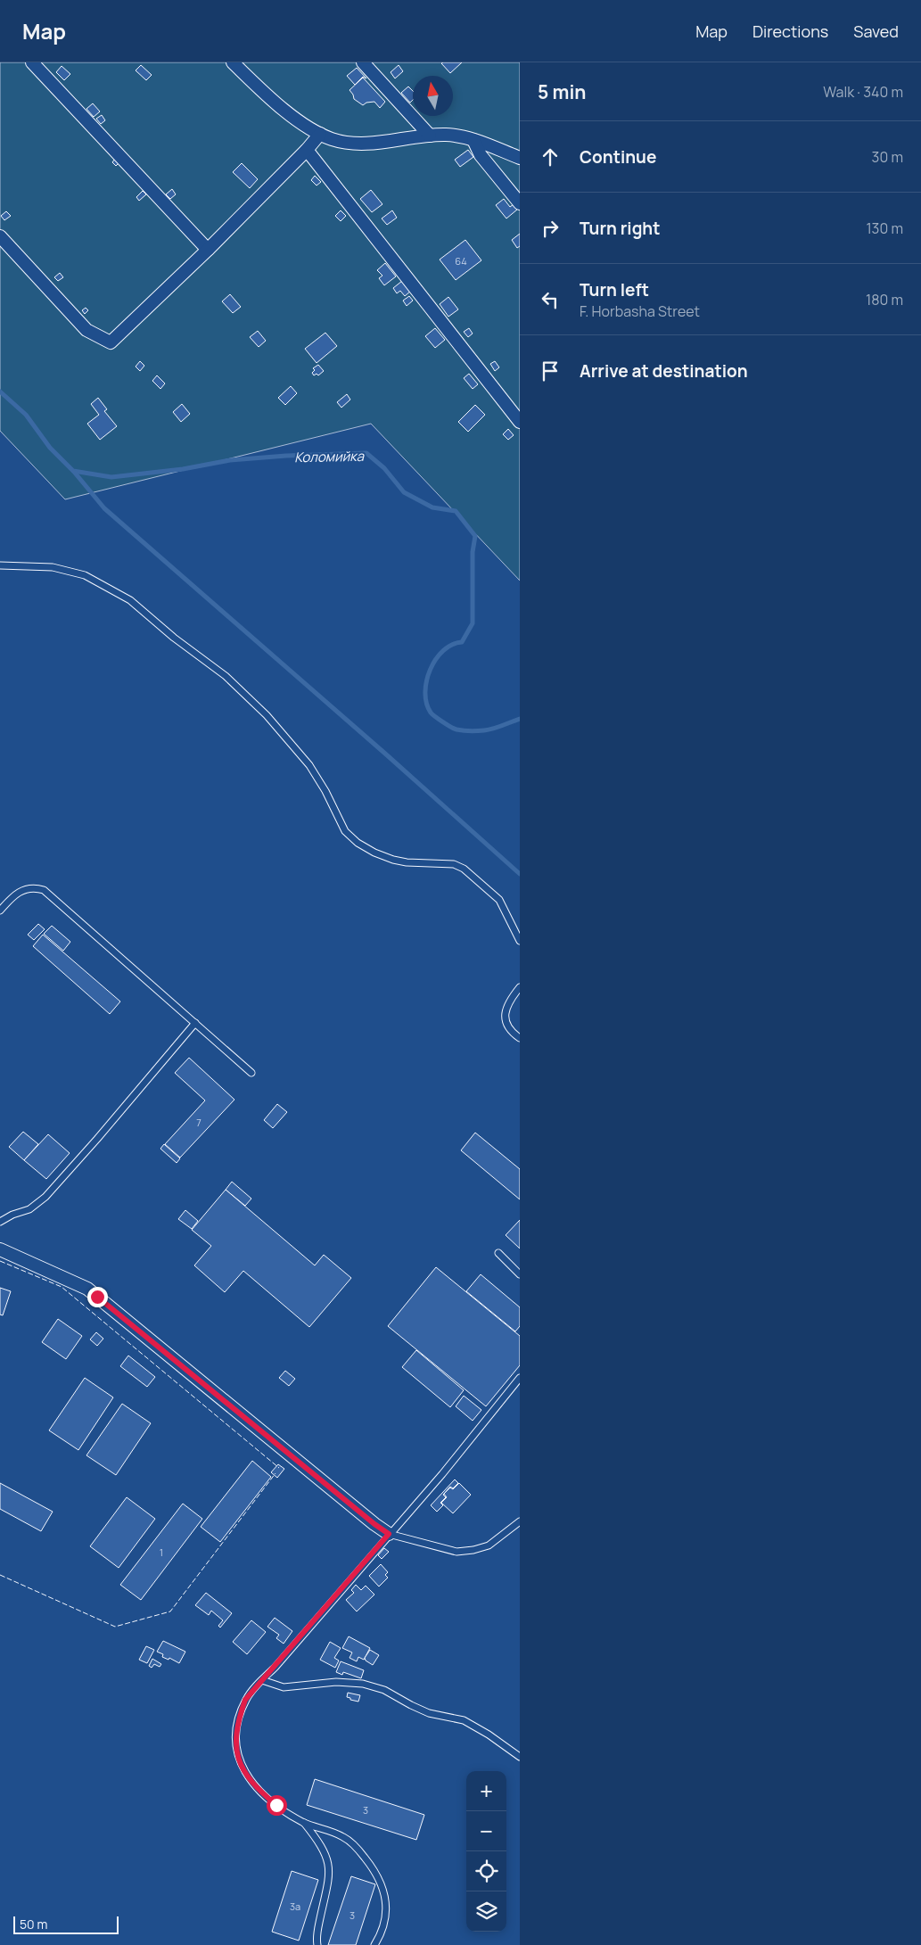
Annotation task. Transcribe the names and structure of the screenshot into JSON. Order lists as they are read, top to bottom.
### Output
{
  "water": ["Коломийка"],
  "house_numbers": [
    "64",
    "7",
    "1",
    "3",
    "3а",
    "3"
  ],
  "scale_bar": "50 m",
  "north": "top",
  "page": {
    "header": "Map",
    "nav": ["Map", "Directions", "Saved"],
    "heading": ["5 min", "Walk · 340 m"],
    "list": [
      ["Continue", "30 m"],
      ["Turn right", "130 m"],
      ["Turn left", "F. Horbasha Street", "180 m"],
      "Arrive at destination"
    ],
    "map_buttons": ["+", "−"],
    "scale": "50 m"
  }
}
